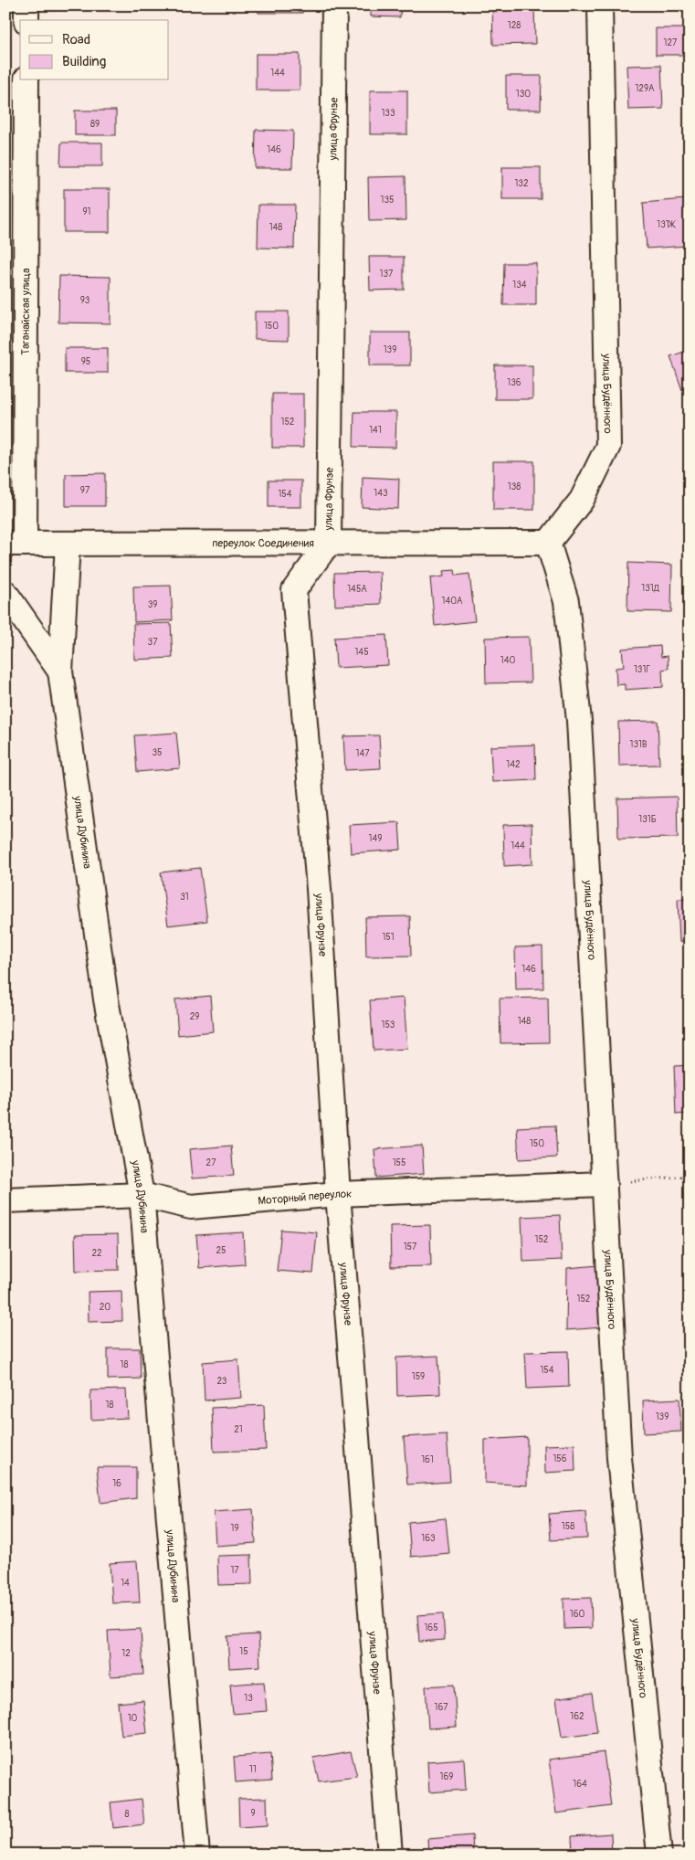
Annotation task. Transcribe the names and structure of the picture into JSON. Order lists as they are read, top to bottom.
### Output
{
  "streets": {
    "street": [
      "улица Фрунзе",
      "Таганайская улица",
      "улица Будённого",
      "переулок Соединения",
      "улица Дубинина",
      "Моторный переулок"
    ]
  },
  "crossings": [
    ["улица Фрунзе", "переулок Соединения"],
    ["улица Фрунзе", "Моторный переулок"],
    ["Таганайская улица", "переулок Соединения"],
    ["улица Будённого", "переулок Соединения"],
    ["улица Будённого", "Моторный переулок"],
    ["переулок Соединения", "улица Дубинина"],
    ["улица Дубинина", "Моторный переулок"]
  ],
  "house_numbers": [
    "128",
    "127",
    "144",
    "129А",
    "130",
    "133",
    "89",
    "146",
    "132",
    "135",
    "91",
    "131Ж",
    "148",
    "137",
    "134",
    "93",
    "150",
    "139",
    "95",
    "136",
    "152",
    "141",
    "138",
    "97",
    "143",
    "154",
    "131Д",
    "145А",
    "140А",
    "39",
    "37",
    "145",
    "140",
    "131Г",
    "131В",
    "35",
    "147",
    "142",
    "131Б",
    "149",
    "144",
    "31",
    "151",
    "146",
    "29",
    "148",
    "153",
    "150",
    "27",
    "155",
    "152",
    "157",
    "25",
    "22",
    "152",
    "20",
    "18",
    "154",
    "159",
    "23",
    "18",
    "139",
    "21",
    "156",
    "161",
    "16",
    "158",
    "19",
    "163",
    "17",
    "14",
    "160",
    "165",
    "15",
    "12",
    "13",
    "167",
    "162",
    "10",
    "11",
    "169",
    "164",
    "9",
    "8"
  ],
  "legend": ["Road", "Building"]
}
